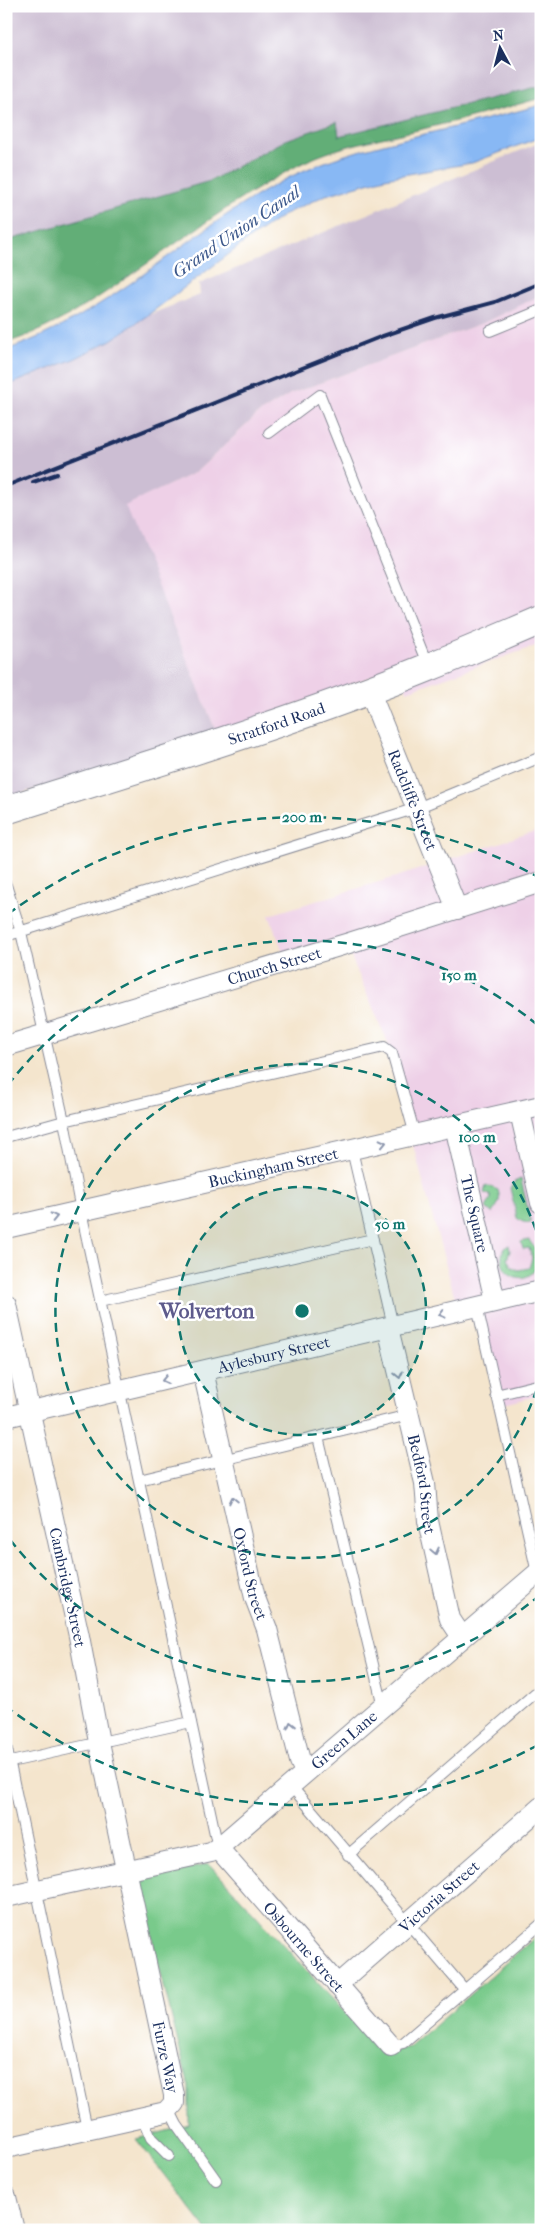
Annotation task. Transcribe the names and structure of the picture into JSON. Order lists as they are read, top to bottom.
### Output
{
  "streets": {
    "street": [
      "Stratford Road",
      "Radcliffe Street",
      "Church Street",
      "Buckingham Street",
      "The Square",
      "Aylesbury Street",
      "Bedford Street",
      "Oxford Street",
      "Cambridge Street",
      "Green Lane",
      "Victoria Street",
      "Osbourne Street",
      "Furze Way"
    ]
  },
  "crossings": [
    ["Stratford Road", "Radcliffe Street"],
    ["Radcliffe Street", "Church Street"],
    ["Buckingham Street", "The Square"],
    ["The Square", "Aylesbury Street"],
    ["Aylesbury Street", "Bedford Street"],
    ["Aylesbury Street", "Oxford Street"],
    ["Aylesbury Street", "Cambridge Street"],
    ["Bedford Street", "Green Lane"],
    ["Oxford Street", "Green Lane"],
    ["Cambridge Street", "Green Lane"],
    ["Cambridge Street", "Furze Way"],
    ["Green Lane", "Osbourne Street"],
    ["Green Lane", "Furze Way"],
    ["Victoria Street", "Osbourne Street"]
  ],
  "one_way": ["Bedford Street", "Oxford Street"],
  "districts": ["Wolverton"],
  "water": ["Grand Union Canal"],
  "north": "top",
  "rings": [
    "200 m",
    "150 m",
    "100 m",
    "50 m"
  ]
}
